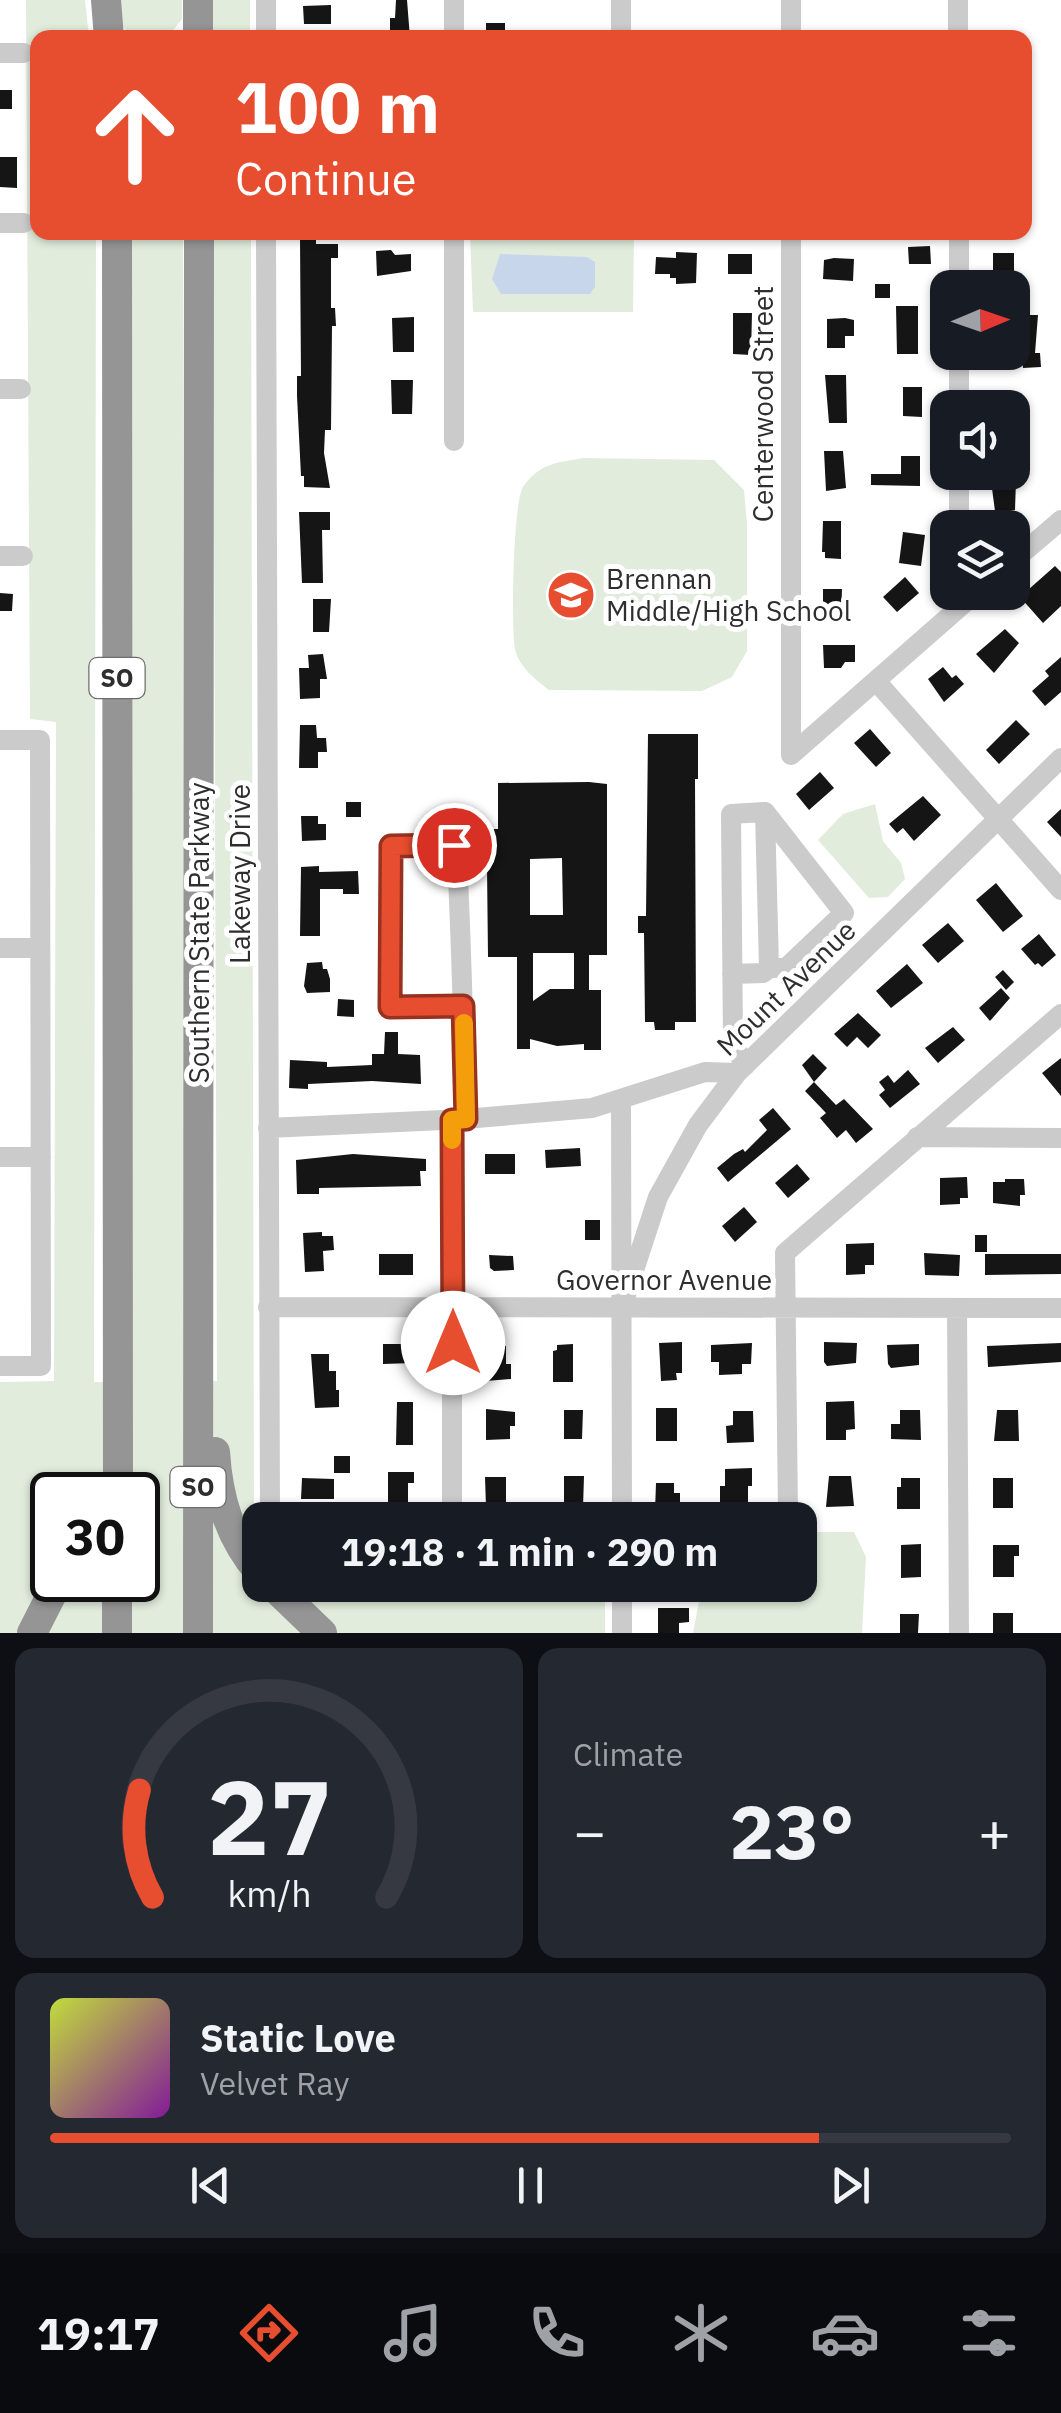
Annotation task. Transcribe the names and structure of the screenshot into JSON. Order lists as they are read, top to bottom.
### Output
{
  "streets": {
    "highway": ["SO", "Southern State Parkway"],
    "street": [
      "Centerwood Street",
      "Lakeway Drive",
      "Mount Avenue",
      "Governor Avenue"
    ]
  },
  "crossings": [
    ["Lakeway Drive", "Governor Avenue"],
    ["Mount Avenue", "Governor Avenue"]
  ],
  "places": {
    "school or university": ["Brennan Middle/High School"]
  },
  "north": "right",
  "page": {
    "turn": ["100 m", "Continue"],
    "limit": "30",
    "trip": "19:18 · 1 min · 290 m",
    "tile": "Climate",
    "heat": ["−", "23°", "+"],
    "song": ["Static Love", "Velvet Ray"],
    "tabs": "19:17",
    "gauge": ["27", "km/h"]
  }
}
